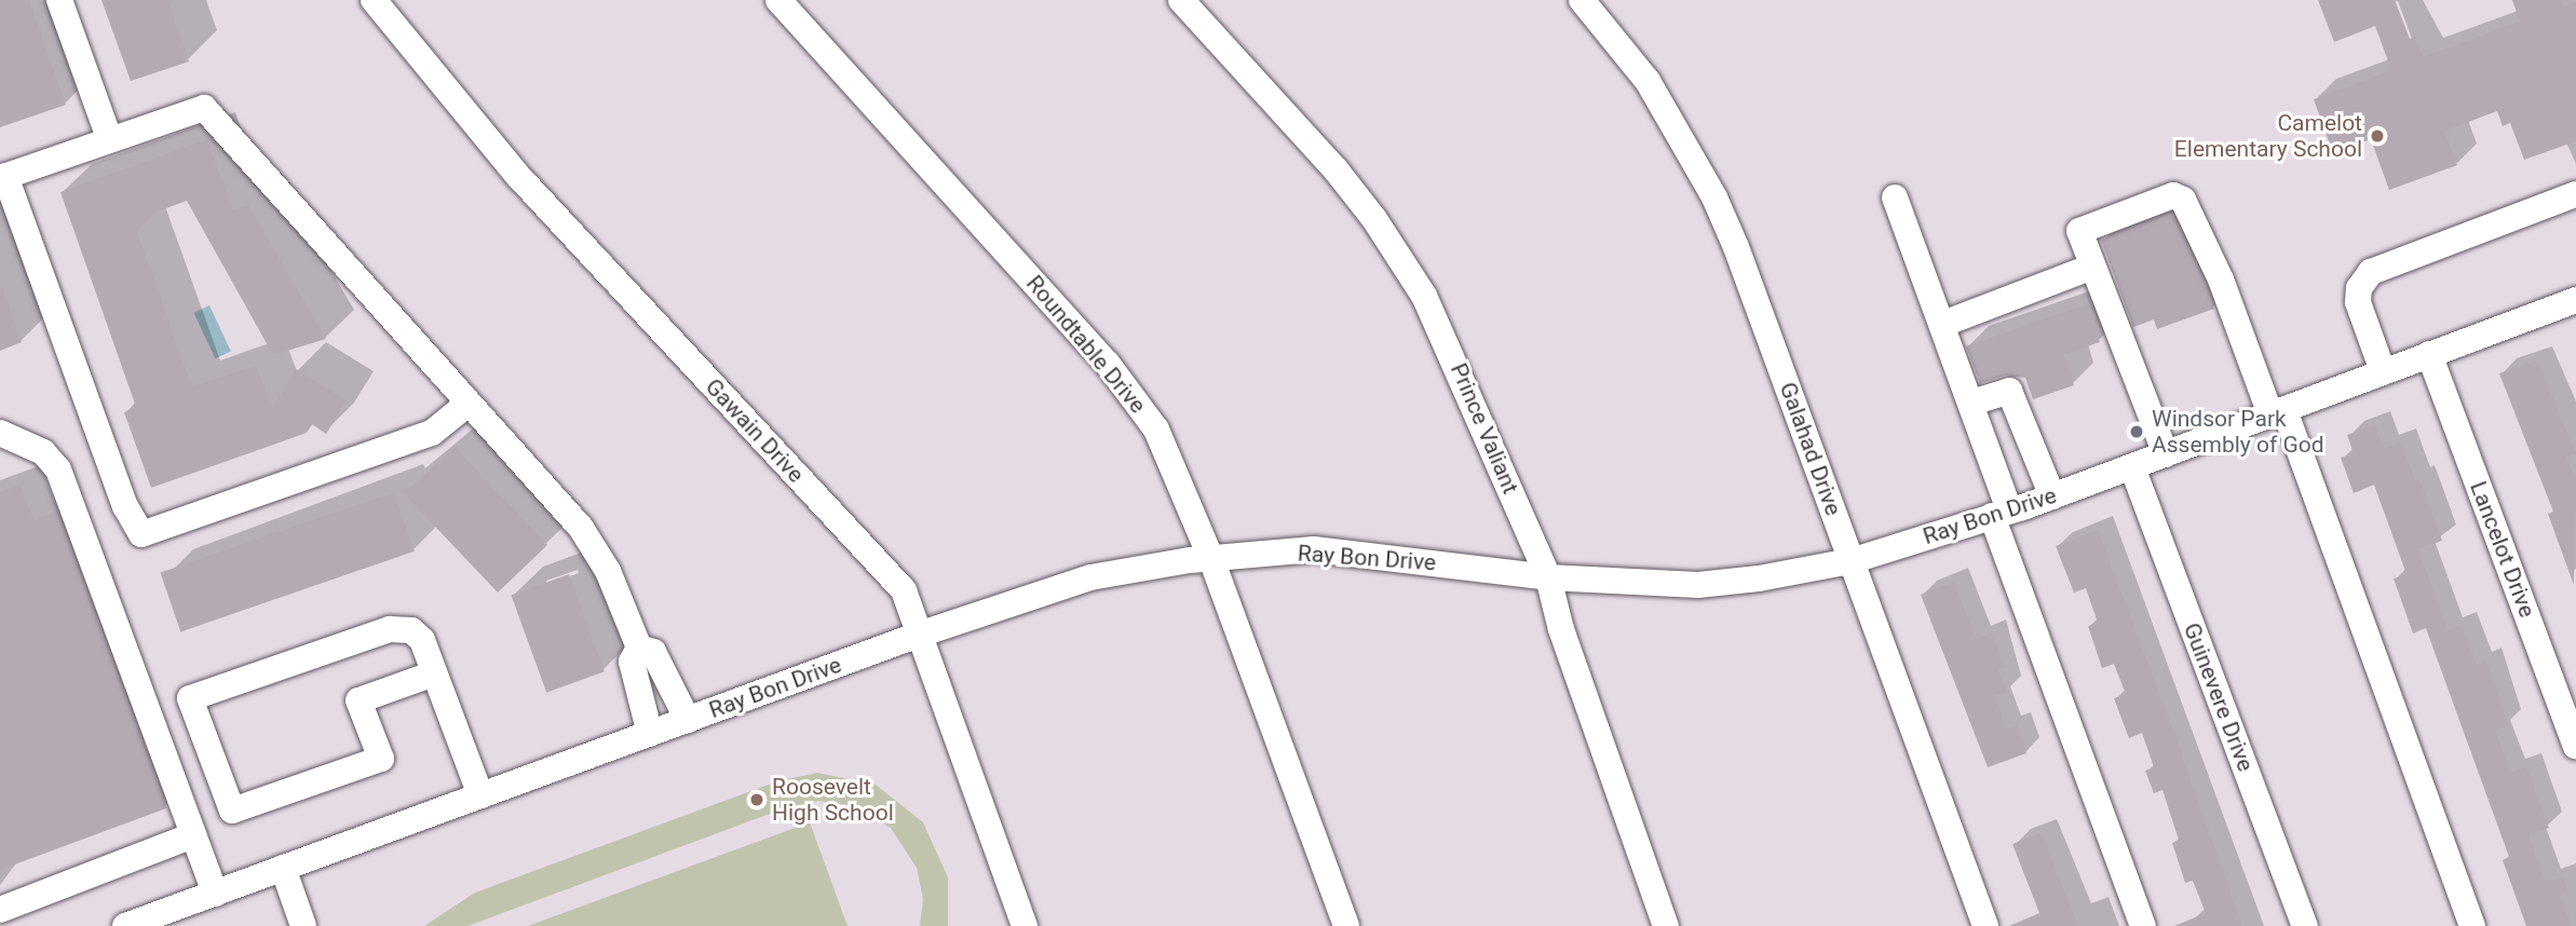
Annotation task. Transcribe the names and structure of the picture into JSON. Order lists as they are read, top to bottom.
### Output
{
  "streets": {
    "street": [
      "Roundtable Drive",
      "Prince Valiant",
      "Gawain Drive",
      "Galahad Drive",
      "Ray Bon Drive",
      "Lancelot Drive",
      "Guinevere Drive"
    ]
  },
  "crossings": [
    ["Roundtable Drive", "Ray Bon Drive"],
    ["Prince Valiant", "Ray Bon Drive"],
    ["Gawain Drive", "Ray Bon Drive"],
    ["Galahad Drive", "Ray Bon Drive"],
    ["Ray Bon Drive", "Lancelot Drive"],
    ["Ray Bon Drive", "Guinevere Drive"]
  ],
  "places": ["Camelot Elementary School", "Windsor Park Assembly of God", "Roosevelt High School"]
}
